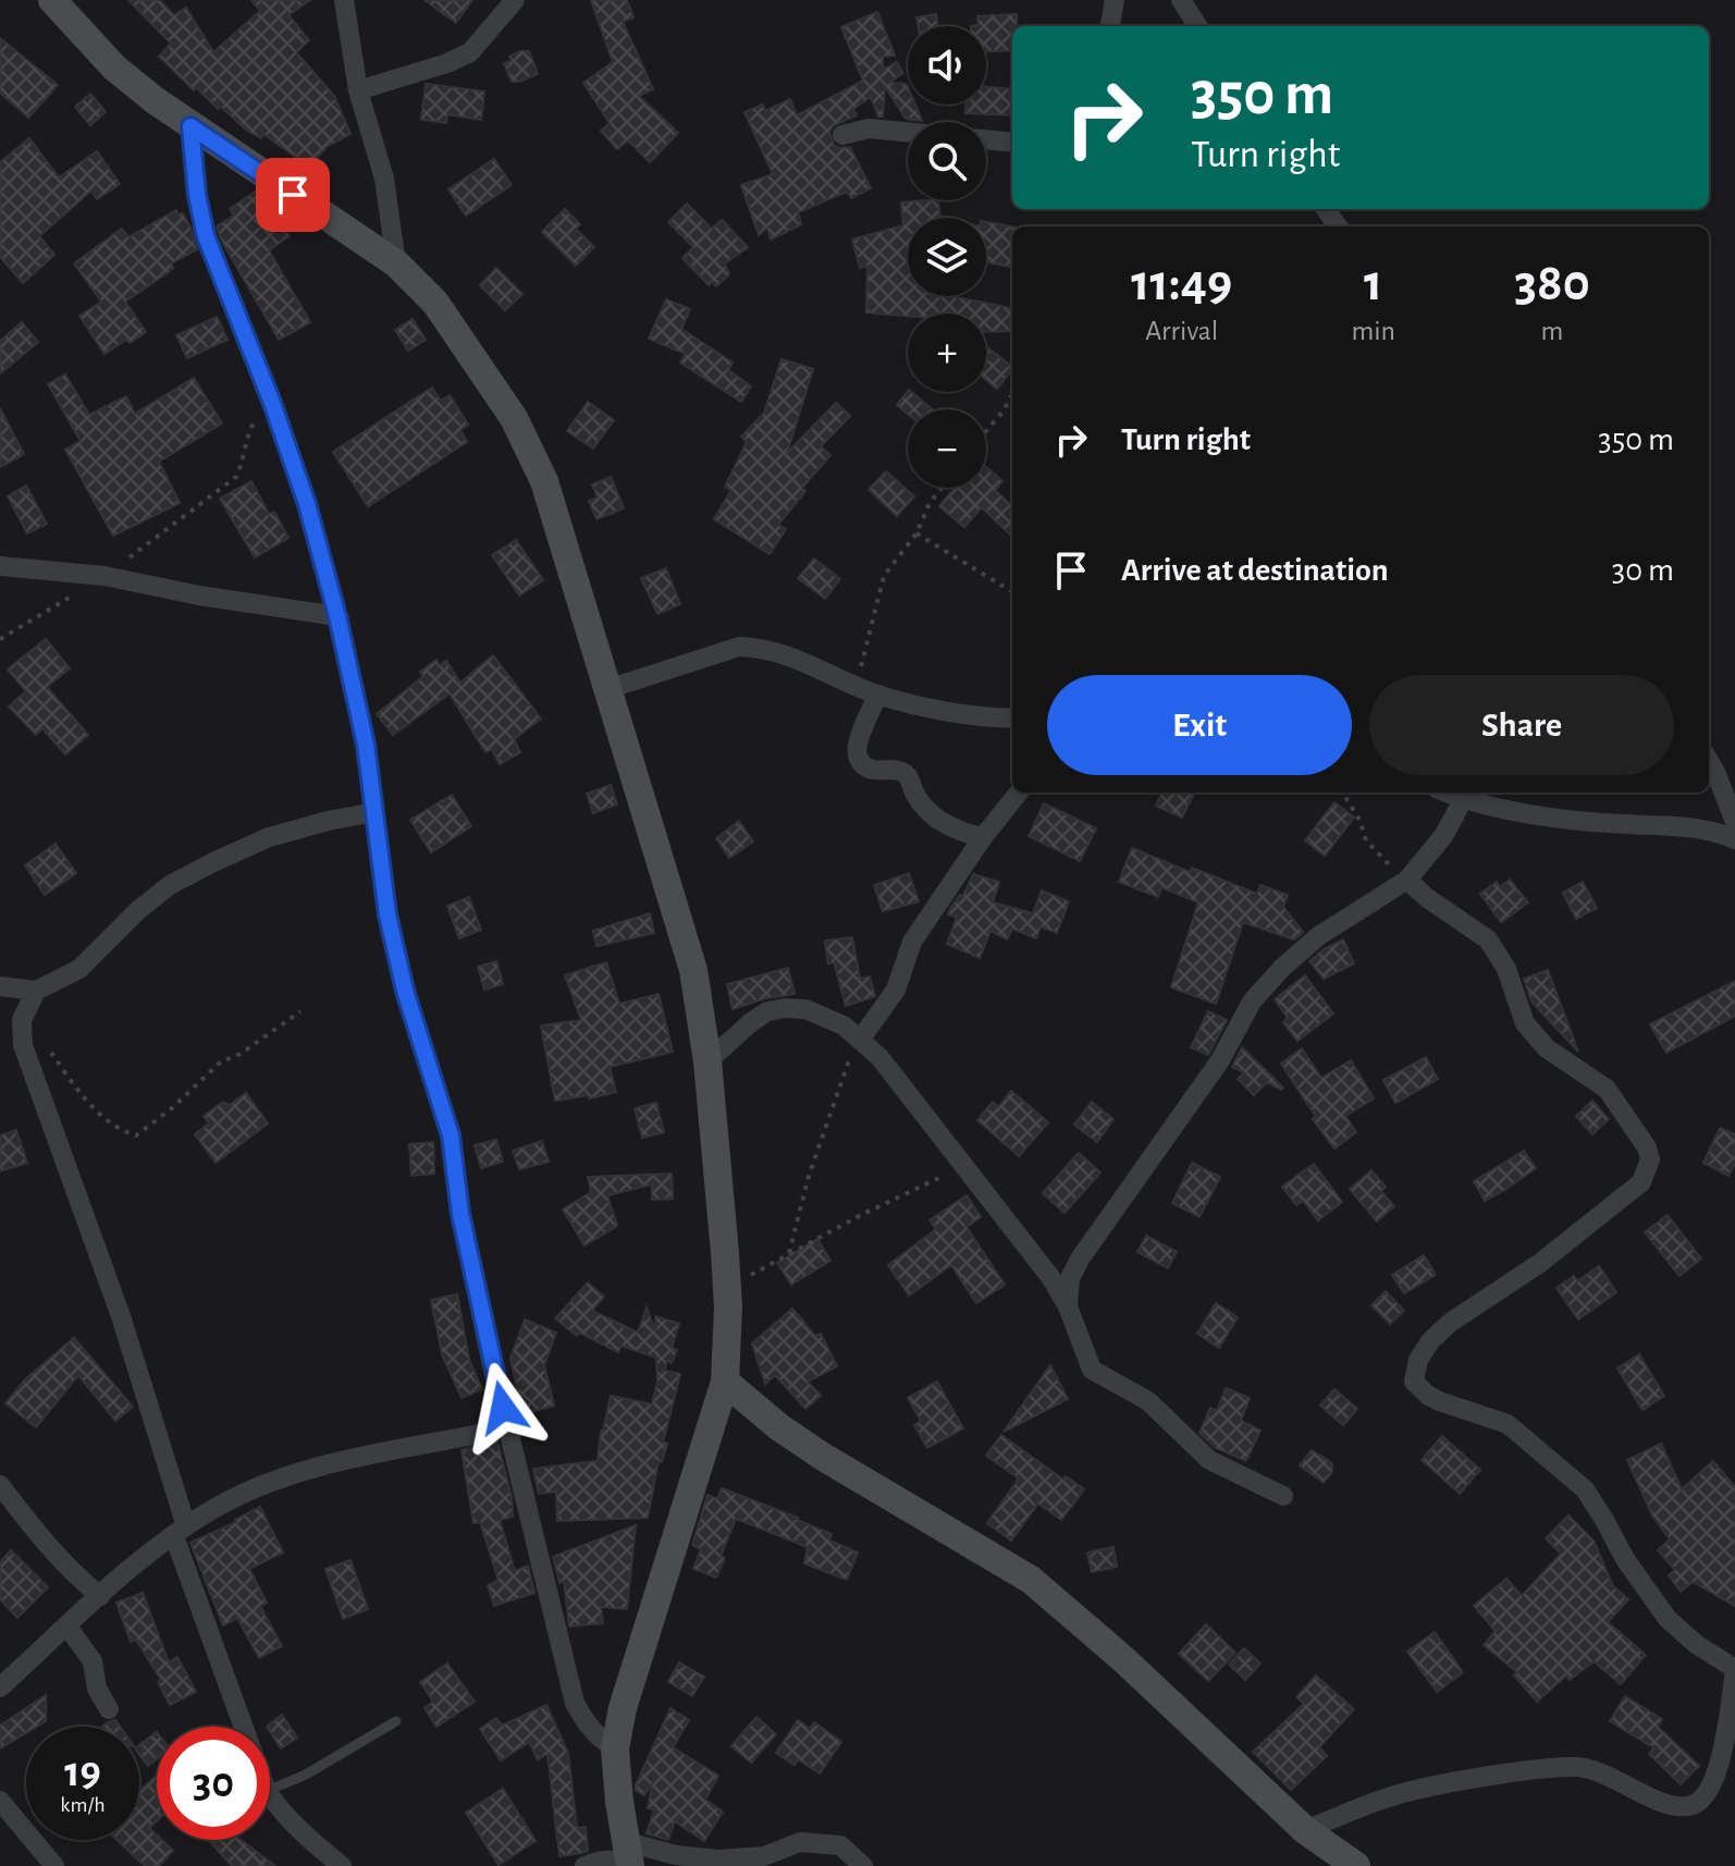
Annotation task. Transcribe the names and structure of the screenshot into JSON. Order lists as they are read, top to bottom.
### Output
{
  "page": {
    "map_buttons": ["+", "−"],
    "turn": ["350 m", "Turn right"],
    "eta": [
      "11:49",
      "Arrival",
      "1",
      "min",
      "380",
      "m"
    ],
    "list": [
      {
        "name": "Turn right",
        "value": "350 m"
      },
      {
        "name": "Arrive at destination",
        "value": "30 m"
      }
    ],
    "buttons": ["Exit", "Share"],
    "speed": "19 km/h",
    "limit": "30"
  }
}
